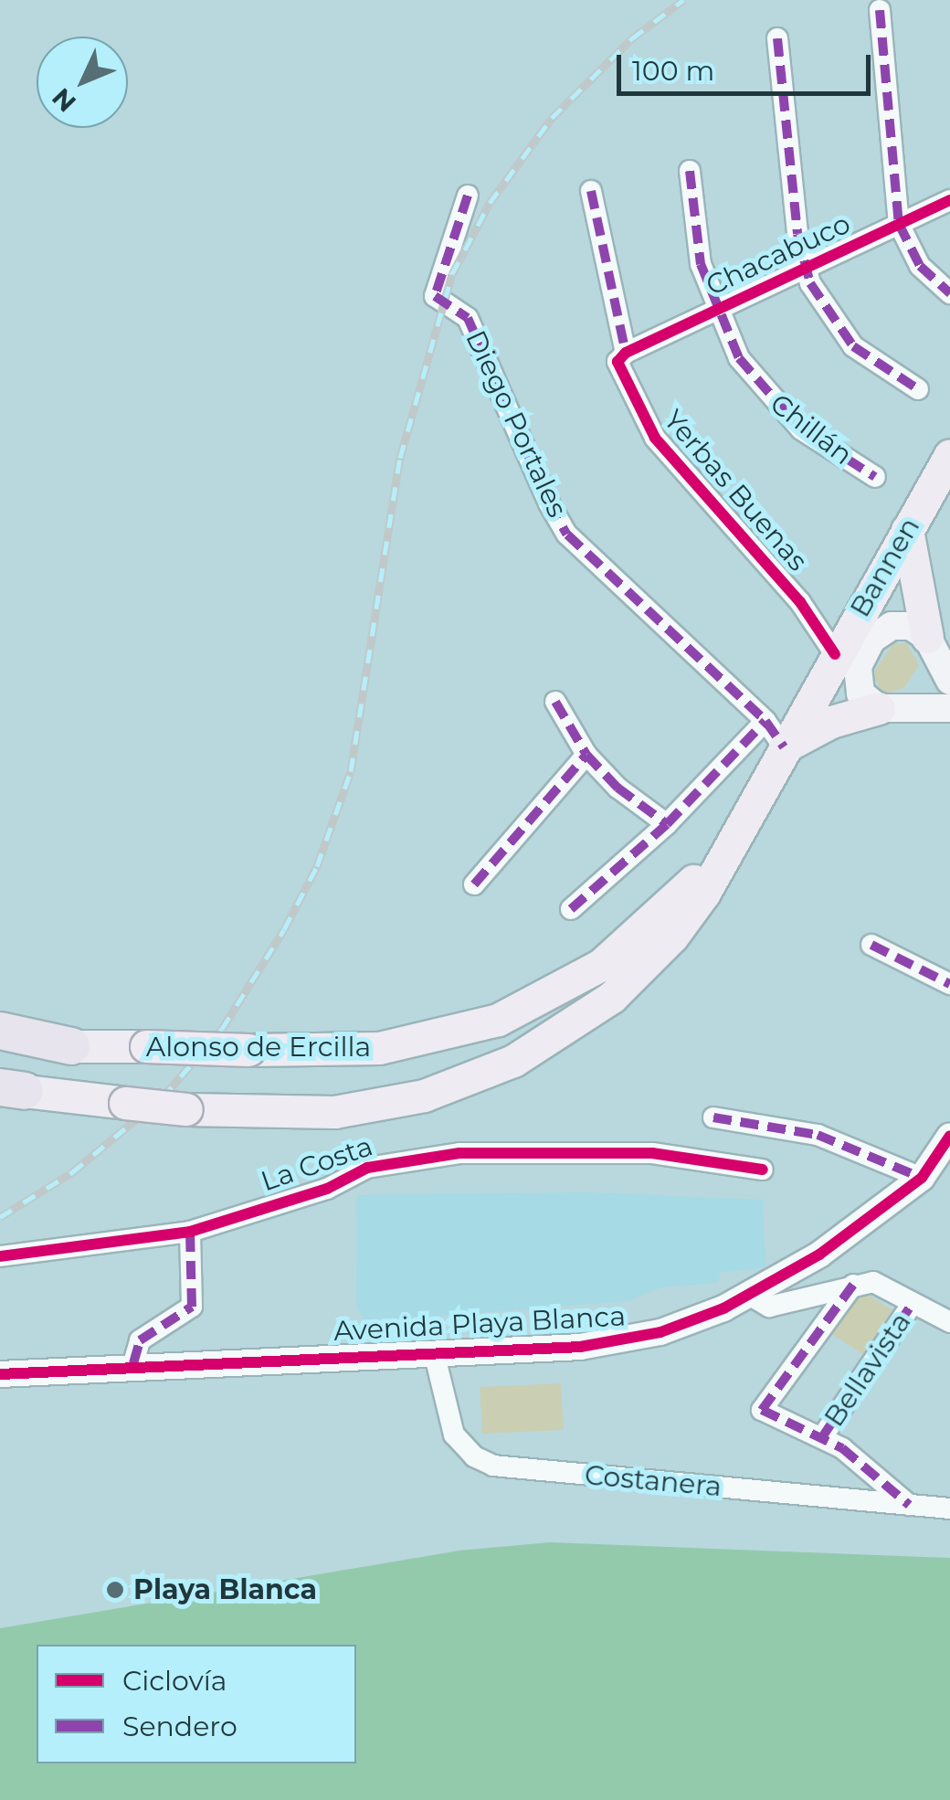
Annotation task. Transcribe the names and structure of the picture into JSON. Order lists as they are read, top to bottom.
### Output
{
  "streets": {
    "main road": ["Bannen", "Alonso de Ercilla"],
    "street": [
      "Chacabuco",
      "Diego Portales",
      "Chillán",
      "Yerbas Buenas",
      "La Costa",
      "Avenida Playa Blanca",
      "Bellavista",
      "Costanera"
    ]
  },
  "crossings": [
    ["Chacabuco", "Chillán"],
    ["Chacabuco", "Yerbas Buenas"],
    ["Diego Portales", "Bannen"],
    ["Yerbas Buenas", "Bannen"],
    ["Bannen", "Alonso de Ercilla"],
    ["Avenida Playa Blanca", "Costanera"]
  ],
  "places": ["Playa Blanca"],
  "legend": ["Ciclovía", "Sendero"],
  "scale_bar": "100 m",
  "north": "bottom left"
}
